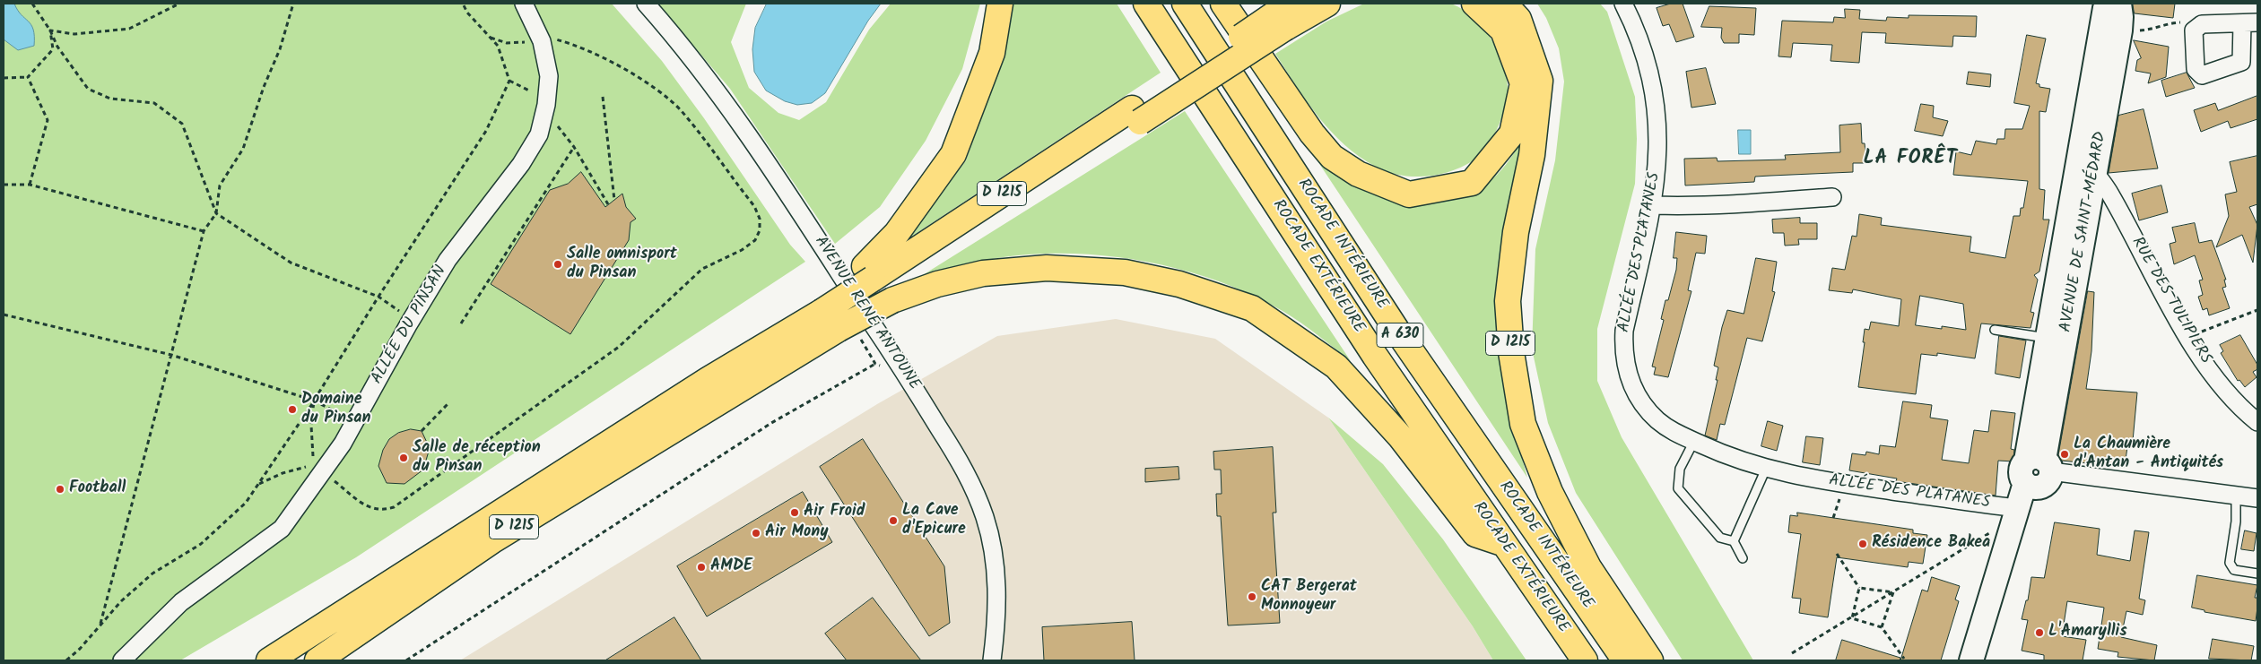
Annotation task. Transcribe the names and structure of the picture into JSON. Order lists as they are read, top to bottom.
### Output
{
  "streets": {
    "highway": [
      "D 1215",
      "ROCADE INTÉRIEURE",
      "ROCADE EXTÉRIEURE",
      "A 630"
    ],
    "main road": ["AVENUE DE SAINT-MÉDARD"],
    "street": [
      "ALLÉE DES PLATANES",
      "RUE DES TULIPIERS",
      "AVENUE RENÉ ANTOUNE",
      "ALLÉE DU PINSAN"
    ]
  },
  "crossings": [
    ["AVENUE DE SAINT-MÉDARD", "ALLÉE DES PLATANES"],
    ["AVENUE DE SAINT-MÉDARD", "RUE DES TULIPIERS"]
  ],
  "districts": ["LA FORÊT"],
  "places": [
    "Salle omnisport du Pinsan",
    "Domaine du Pinsan",
    "La Chaumière d'Antan - Antiquités",
    "Salle de réception du Pinsan",
    "Football",
    "Air Froid",
    "La Cave d'Epicure",
    "Air Mony",
    "Résidence Bakea",
    "AMDE",
    "CAT Bergerat Monnoyeur",
    "L'Amaryllis"
  ]
}
